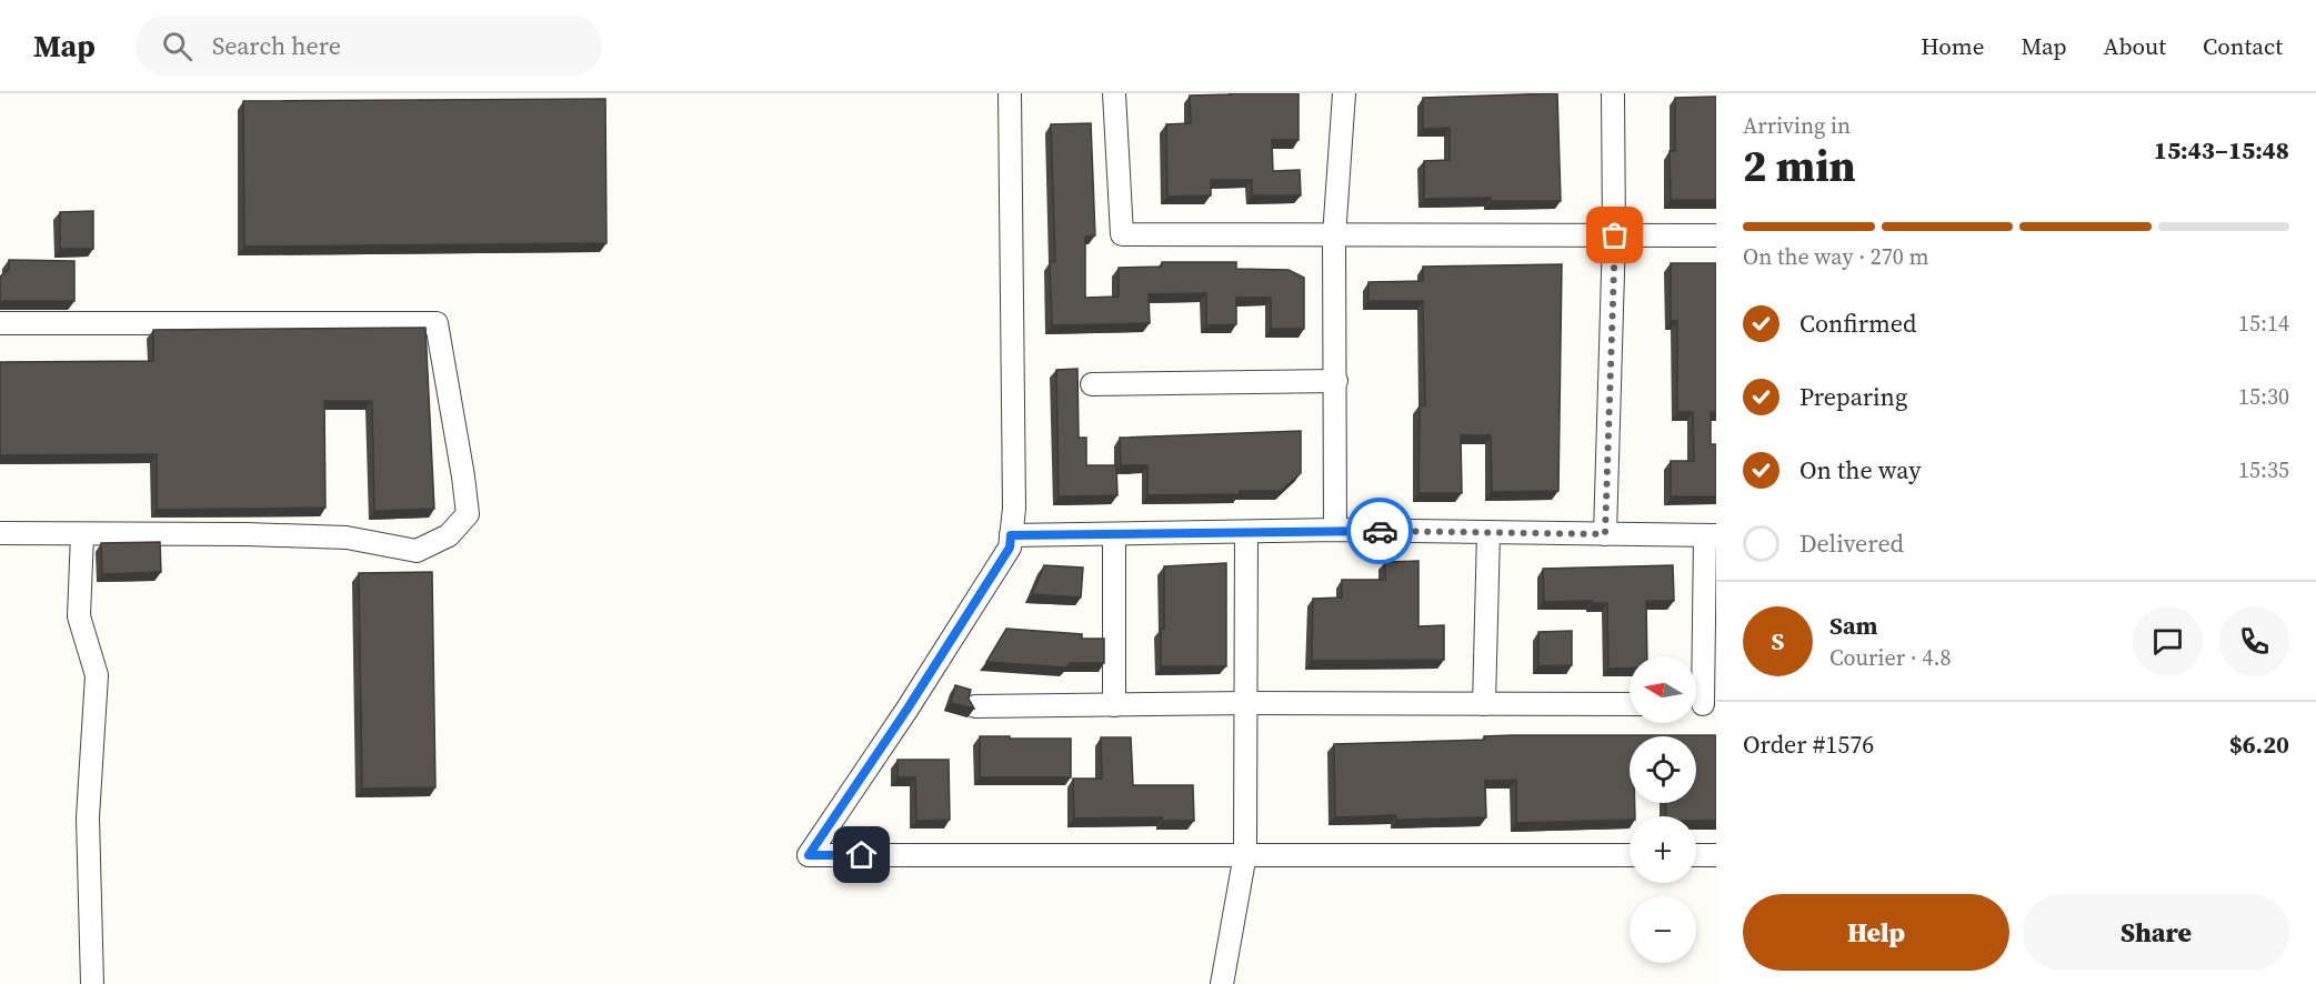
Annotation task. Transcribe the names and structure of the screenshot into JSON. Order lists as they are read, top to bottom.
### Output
{
  "north": "left",
  "page": {
    "header": "Map",
    "search": "Search here",
    "nav": [
      "Home",
      "Map",
      "About",
      "Contact"
    ],
    "heading": ["2 min", "Arriving in", "15:43–15:48"],
    "panel": [
      "Sam",
      "Courier · 4.8",
      "Order #1576",
      "$6.20"
    ],
    "bar": "On the way · 270 m",
    "list": [
      ["Confirmed", "15:14"],
      ["Preparing", "15:30"],
      ["On the way", "15:35"],
      "Delivered"
    ],
    "round": "S",
    "map_buttons": ["+", "−"],
    "buttons": ["Help", "Share"]
  }
}
